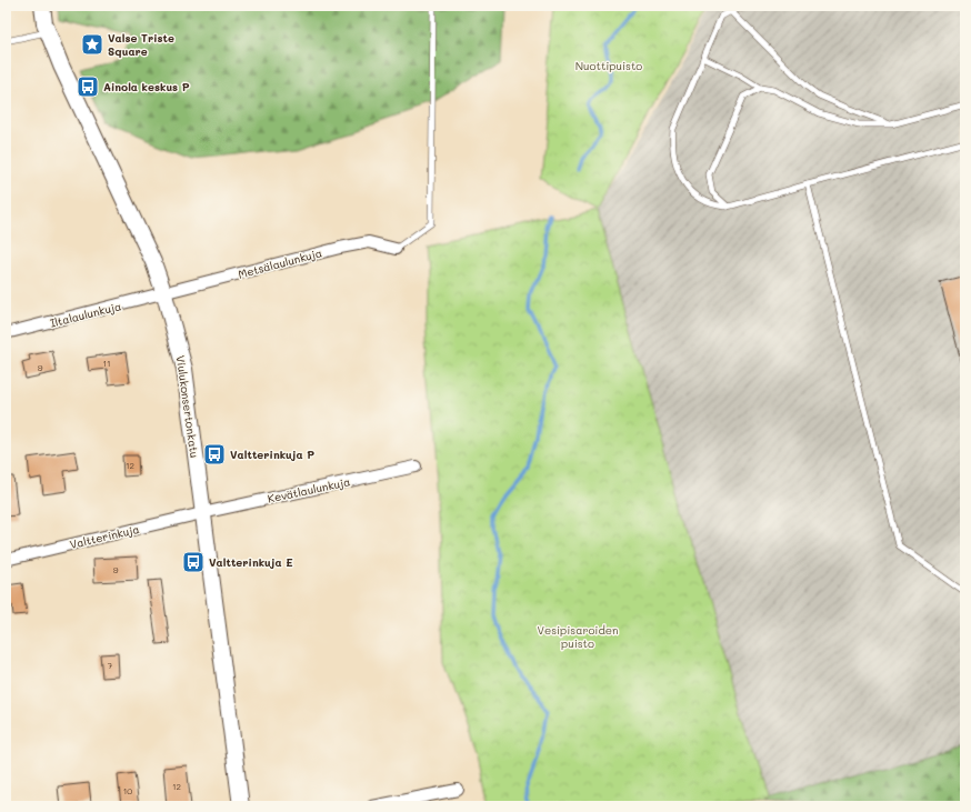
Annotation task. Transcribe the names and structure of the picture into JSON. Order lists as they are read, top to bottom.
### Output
{
  "streets": {
    "street": [
      "Metsälaulunkuja",
      "Iltalaulunkuja",
      "Viulukonsertonkatu",
      "Kevätlaulunkuja",
      "Valtterinkuja"
    ]
  },
  "crossings": [
    ["Metsälaulunkuja", "Iltalaulunkuja"],
    ["Metsälaulunkuja", "Viulukonsertonkatu"],
    ["Iltalaulunkuja", "Viulukonsertonkatu"],
    ["Viulukonsertonkatu", "Kevätlaulunkuja"],
    ["Viulukonsertonkatu", "Valtterinkuja"],
    ["Kevätlaulunkuja", "Valtterinkuja"]
  ],
  "parks": ["Nuottipuisto", "Vesipisaroiden puisto"],
  "places": {
    "place": ["Valse Triste Square"],
    "bus stop": ["Ainola keskus P", "Valtterinkuja P", "Valtterinkuja E"]
  },
  "house_numbers": [
    "11",
    "9",
    "12",
    "9",
    "7",
    "12",
    "10"
  ]
}
